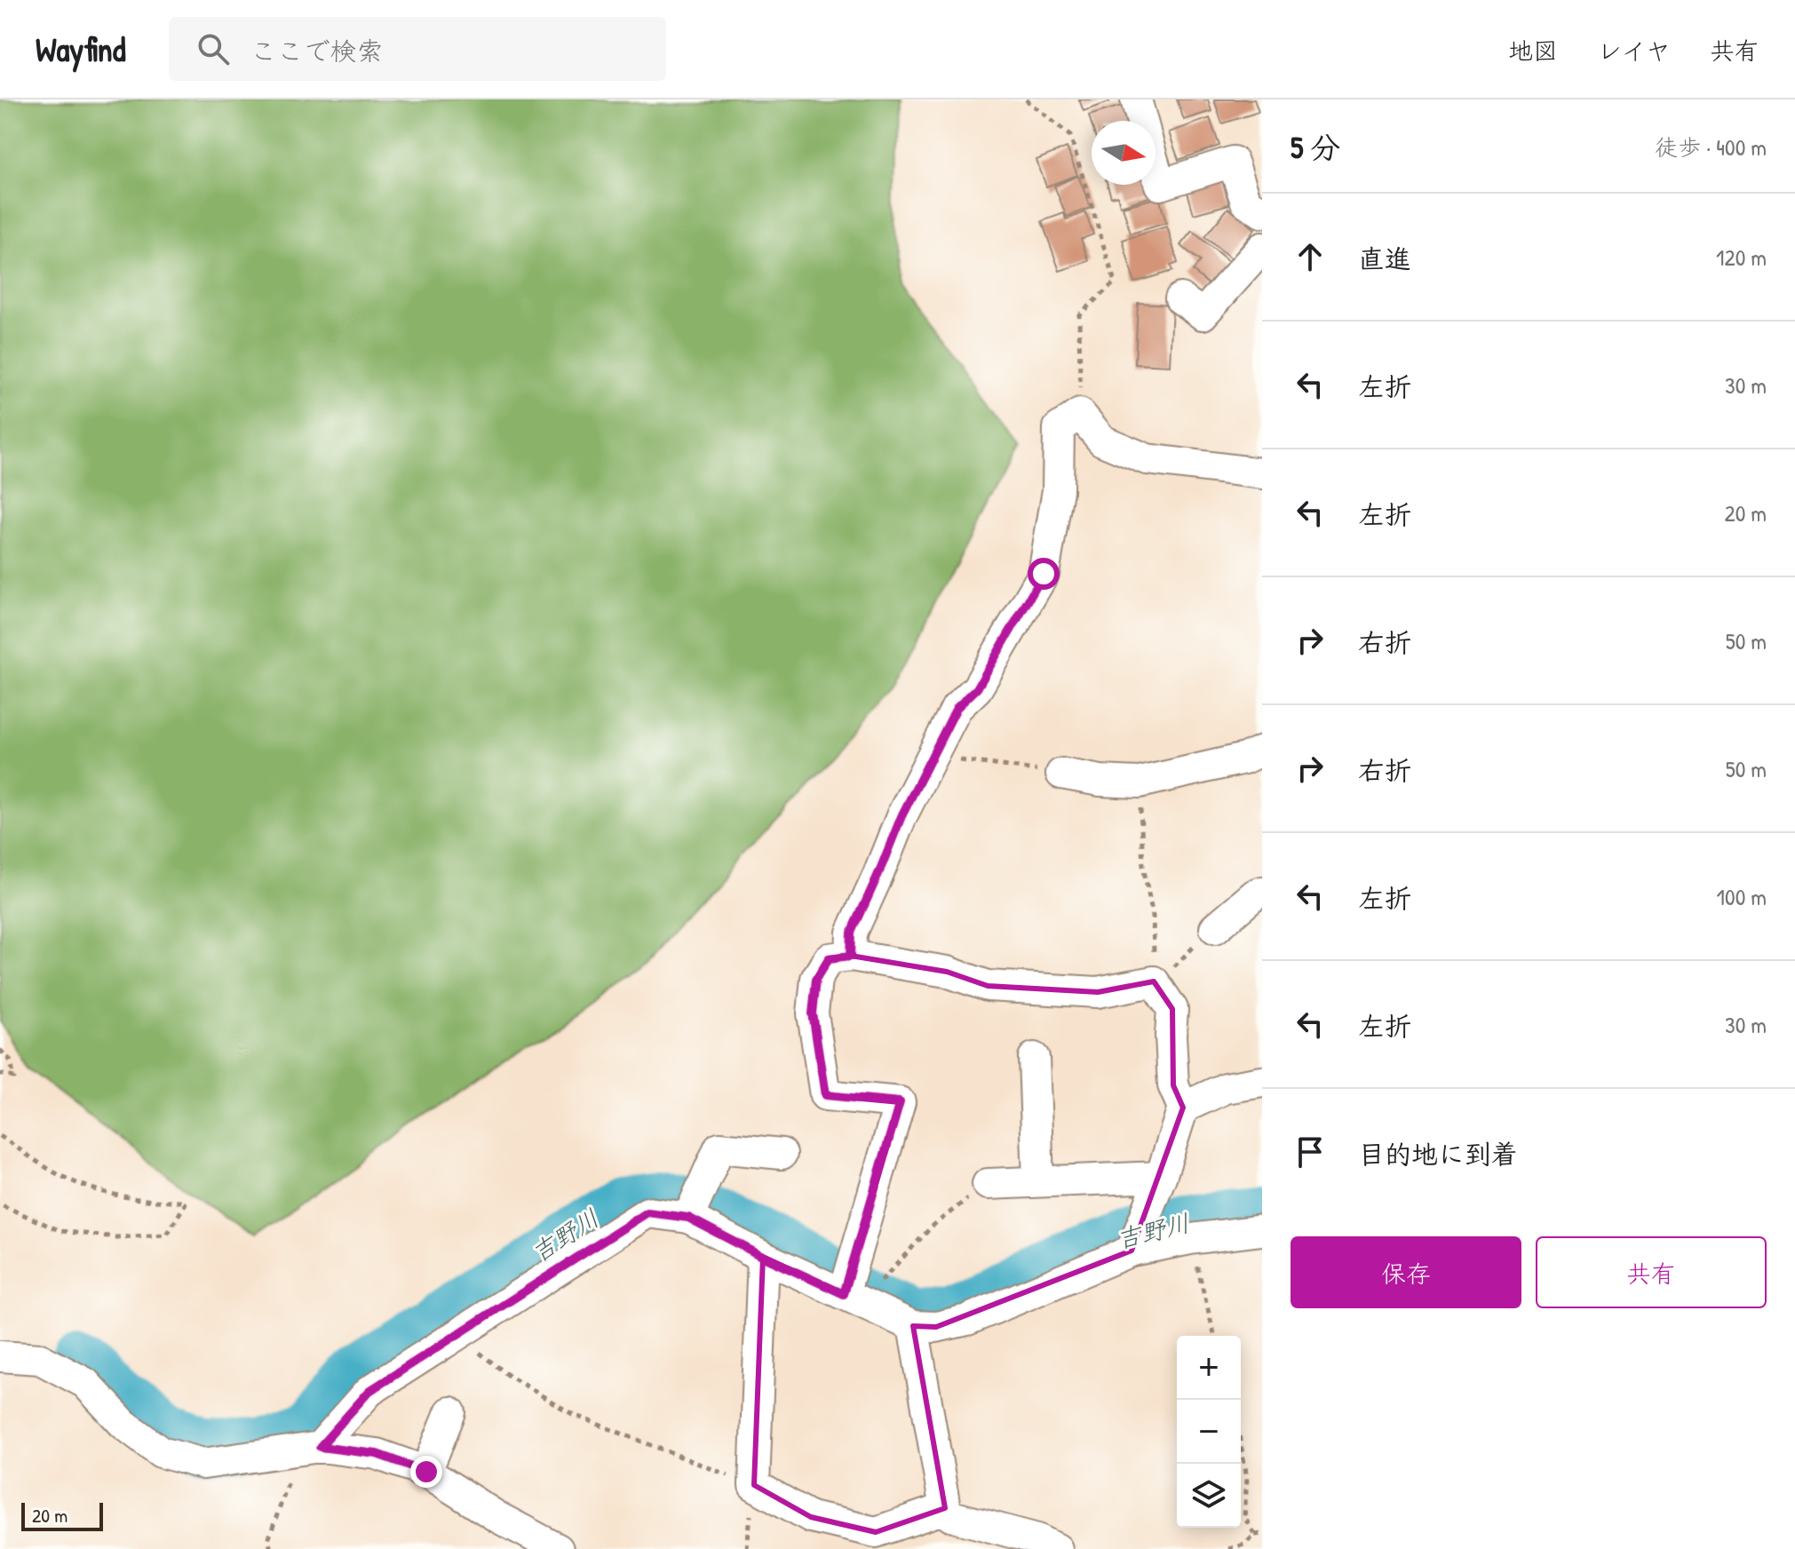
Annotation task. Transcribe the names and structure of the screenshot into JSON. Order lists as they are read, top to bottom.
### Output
{
  "water": ["吉野川"],
  "scale_bar": "20 m",
  "north": "right",
  "page": {
    "header": "Wayfind",
    "search": "ここで検索",
    "nav": ["地図", "レイヤ", "共有"],
    "heading": ["5 分", "徒歩 · 400 m"],
    "list": [
      ["直進", "120 m"],
      ["左折", "30 m"],
      ["左折", "20 m"],
      ["右折", "50 m"],
      ["右折", "50 m"],
      ["左折", "100 m"],
      ["左折", "30 m"],
      "目的地に到着"
    ],
    "buttons": ["保存", "共有"],
    "map_buttons": ["+", "−"],
    "scale": "20 m"
  }
}
